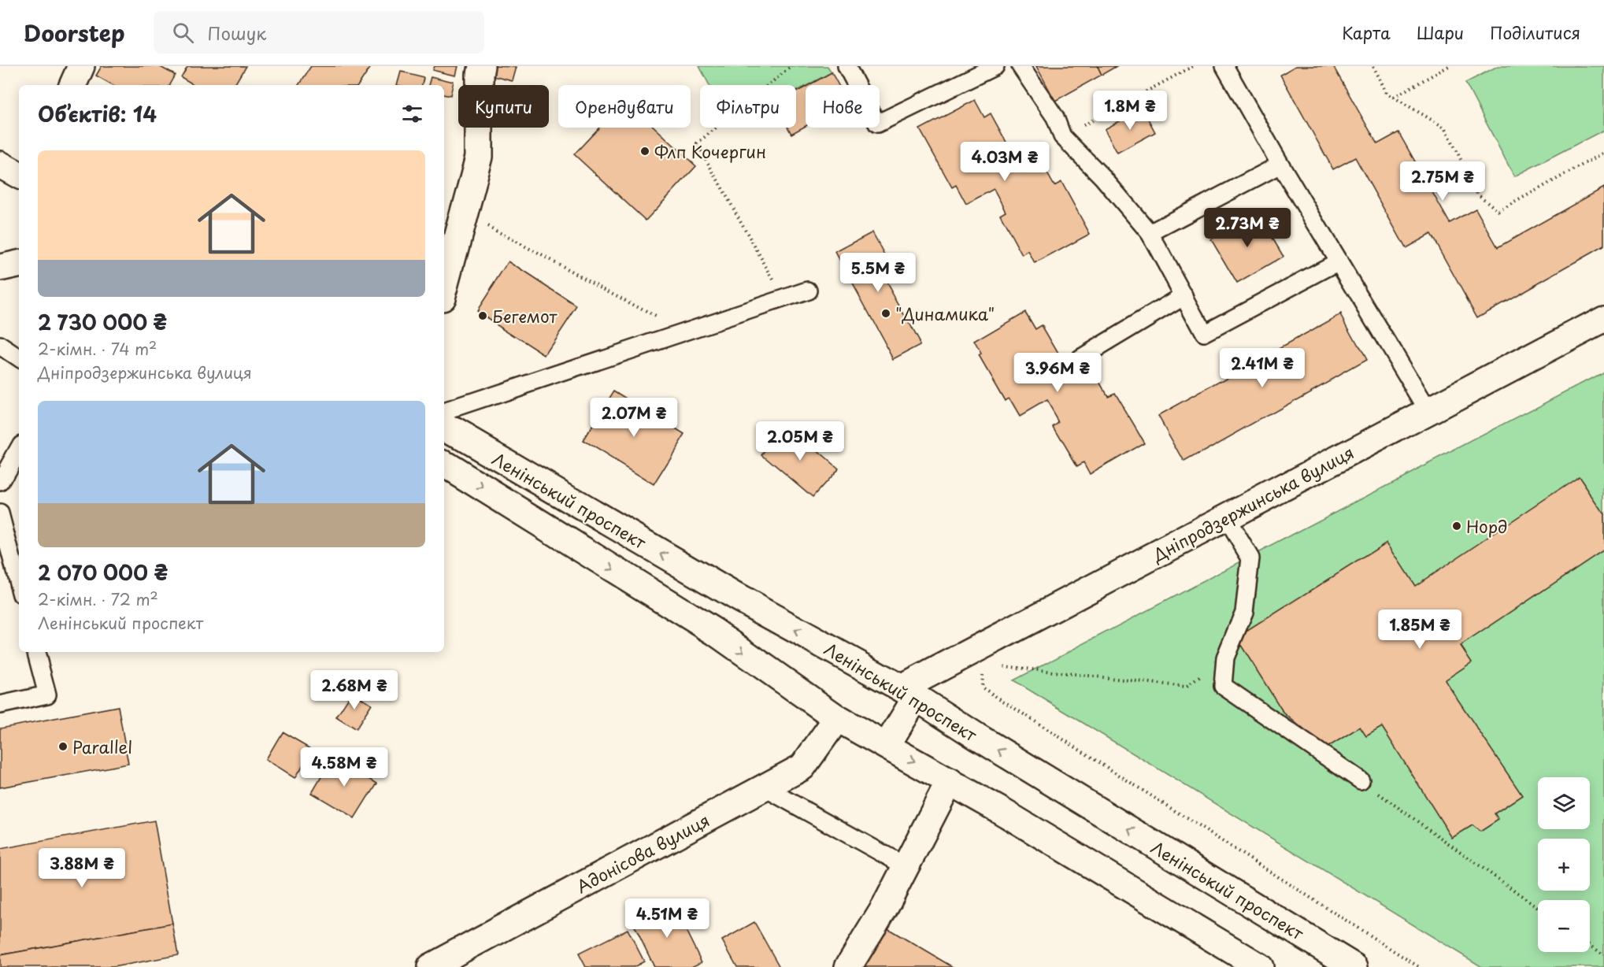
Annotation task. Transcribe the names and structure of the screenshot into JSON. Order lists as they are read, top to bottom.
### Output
{
  "streets": {
    "main road": ["Ленінський проспект", "Дніпродзержинська вулиця", "Адонісова вулиця"]
  },
  "crossings": [
    ["Ленінський проспект", "Дніпродзержинська вулиця"],
    ["Ленінський проспект", "Адонісова вулиця"]
  ],
  "places": [
    "Флп Кочергин",
    "\"Динамика\"",
    "Бегемот",
    "Норд",
    "Parallel"
  ],
  "page": {
    "header": "Doorstep",
    "search": "Пошук",
    "nav": ["Карта", "Шари", "Поділитися"],
    "chip": [
      "Купити",
      "Орендувати",
      "Фільтри",
      "Нове"
    ],
    "heading": "Об’єктів: 14",
    "price": [
      "1.8M ₴",
      "4.03M ₴",
      "2.75M ₴",
      "2.73M ₴",
      "5.5M ₴",
      "2.41M ₴",
      "3.96M ₴",
      "2.07M ₴",
      "2.05M ₴",
      "1.85M ₴",
      "2.68M ₴",
      "4.58M ₴",
      "3.88M ₴",
      "4.51M ₴"
    ],
    "list": [
      {
        "name": "2 730 000 ₴",
        "note": "2-кімн. · 74 m² · Дніпродзержинська вулиця"
      },
      {
        "name": "2 070 000 ₴",
        "note": "2-кімн. · 72 m² · Ленінський проспект"
      }
    ],
    "map_buttons": ["+", "−"]
  }
}
